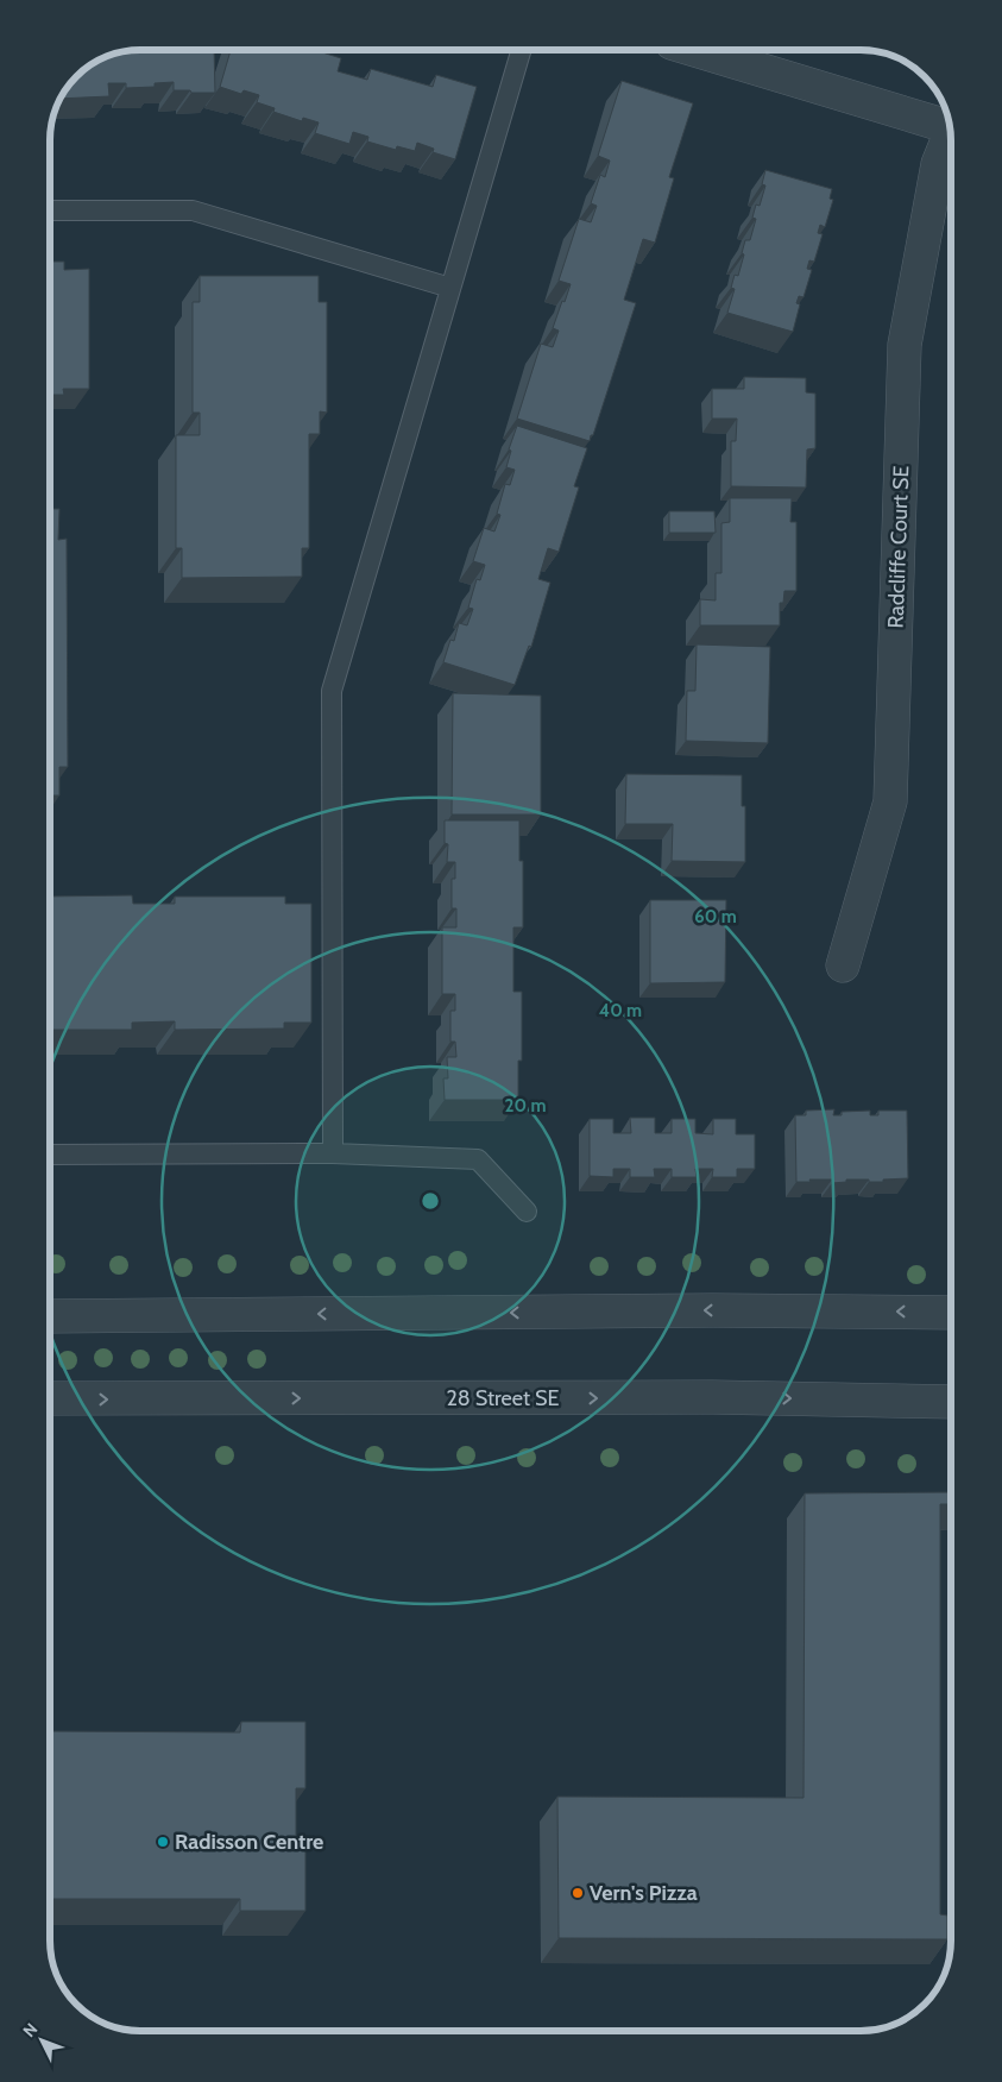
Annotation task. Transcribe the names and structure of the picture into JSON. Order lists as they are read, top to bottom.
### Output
{
  "streets": {
    "street": ["Radcliffe Court SE", "28 Street SE"]
  },
  "places": ["Radisson Centre", "Vern's Pizza"],
  "north": "top left",
  "rings": ["60 m", "40 m", "20 m"]
}
